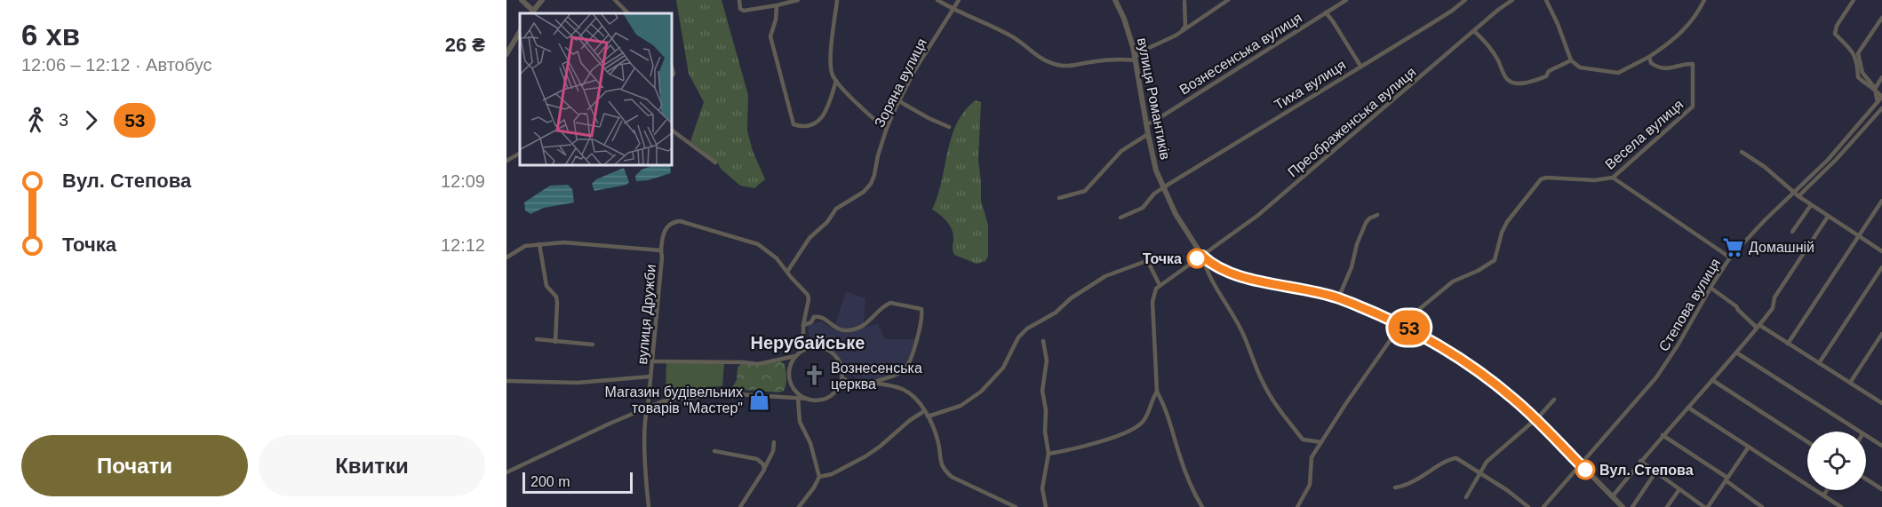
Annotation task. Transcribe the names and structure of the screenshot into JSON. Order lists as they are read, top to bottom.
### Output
{
  "streets": {
    "street": [
      "Вознесенська вулиця",
      "Зоряна вулиця",
      "Тиха вулиця",
      "вулиця Романтиків",
      "Преображенська вулиця",
      "Весела вулиця",
      "Степова вулиця",
      "вулиця Дружби"
    ]
  },
  "crossings": [
    ["Вознесенська вулиця", "вулиця Романтиків"],
    ["Зоряна вулиця", "вулиця Дружби"],
    ["Тиха вулиця", "вулиця Романтиків"],
    ["вулиця Романтиків", "Преображенська вулиця"]
  ],
  "districts": ["Нерубайське"],
  "places": {
    "supermarket": ["Домашній"],
    "other": ["Точка", "Вул. Степова"],
    "church": ["Вознесенська церква"],
    "shop": ["Магазин будівельних товарів \"Мастер\""]
  },
  "lines": ["bus line 53"],
  "scale_bar": "200 m",
  "page": {
    "heading": ["6 хв", "12:06 – 12:12 · Автобус", "26 ₴"],
    "on_map": "53",
    "legs": ["3", "53"],
    "list": [
      {
        "name": "Вул. Степова",
        "value": "12:09"
      },
      {
        "name": "Точка",
        "value": "12:12"
      }
    ],
    "buttons": ["Почати", "Квитки"],
    "scale": "200 m"
  }
}
